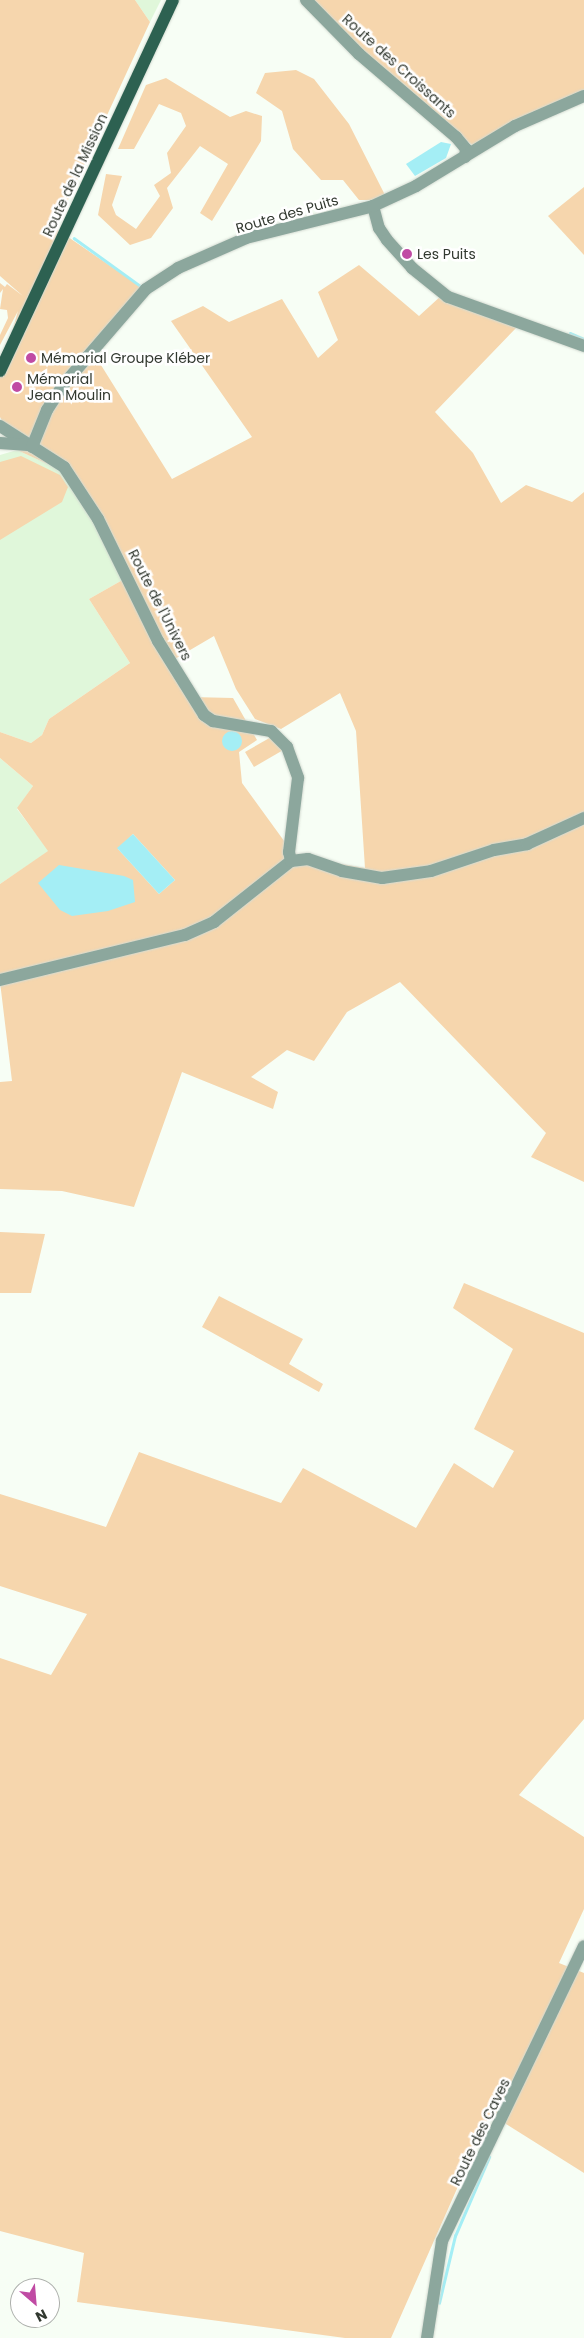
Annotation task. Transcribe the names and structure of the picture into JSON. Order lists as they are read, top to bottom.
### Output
{
  "streets": {
    "main road": ["Route de la Mission"],
    "street": [
      "Route des Croissants",
      "Route des Puits",
      "Route de l'Univers",
      "Route des Caves"
    ]
  },
  "crossings": [
    ["Route des Croissants", "Route des Puits"],
    ["Route des Puits", "Route de l'Univers"]
  ],
  "places": ["Les Puits", "Mémorial Groupe Kléber", "Mémorial Jean Moulin"],
  "north": "bottom right"
}
